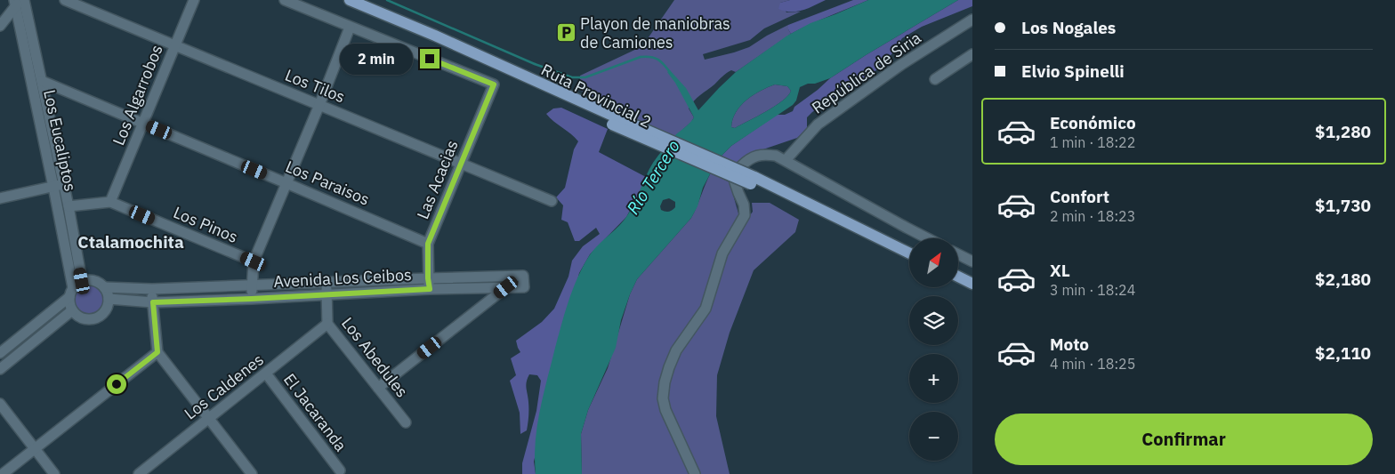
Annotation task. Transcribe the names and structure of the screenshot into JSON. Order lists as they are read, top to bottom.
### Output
{
  "streets": {
    "main road": ["Ruta Provincial 2"],
    "street": [
      "República de Siria",
      "Los Tilos",
      "Los Algarrobos",
      "Los Eucaliptos",
      "Las Acacias",
      "Los Paraisos",
      "Los Pinos",
      "Avenida Los Ceibos",
      "Los Abedules",
      "Los Caldenes",
      "El Jacaranda"
    ]
  },
  "crossings": [
    ["Los Tilos", "Los Algarrobos"],
    ["Los Tilos", "Las Acacias"],
    ["Los Algarrobos", "Los Paraisos"],
    ["Los Algarrobos", "Los Pinos"],
    ["Los Eucaliptos", "Los Paraisos"],
    ["Los Eucaliptos", "Los Pinos"],
    ["Los Eucaliptos", "Avenida Los Ceibos"],
    ["Las Acacias", "Los Paraisos"],
    ["Las Acacias", "Avenida Los Ceibos"],
    ["Avenida Los Ceibos", "Los Abedules"],
    ["Los Abedules", "Los Caldenes"],
    ["Los Caldenes", "El Jacaranda"]
  ],
  "districts": ["Ctalamochita"],
  "water": ["Río Tercero"],
  "places": {
    "parking": ["Playon de maniobras de Camiones"]
  },
  "north": "top right",
  "page": {
    "banner": ["Los Nogales", "Elvio Spinelli"],
    "bubble": "2 min",
    "list": [
      {
        "name": "Económico",
        "note": "1 min · 18:22",
        "value": "$1,280"
      },
      {
        "name": "Confort",
        "note": "2 min · 18:23",
        "value": "$1,730"
      },
      {
        "name": "XL",
        "note": "3 min · 18:24",
        "value": "$2,180"
      },
      {
        "name": "Moto",
        "note": "4 min · 18:25",
        "value": "$2,110"
      }
    ],
    "map_buttons": ["+", "−"],
    "buttons": "Confirmar"
  }
}
